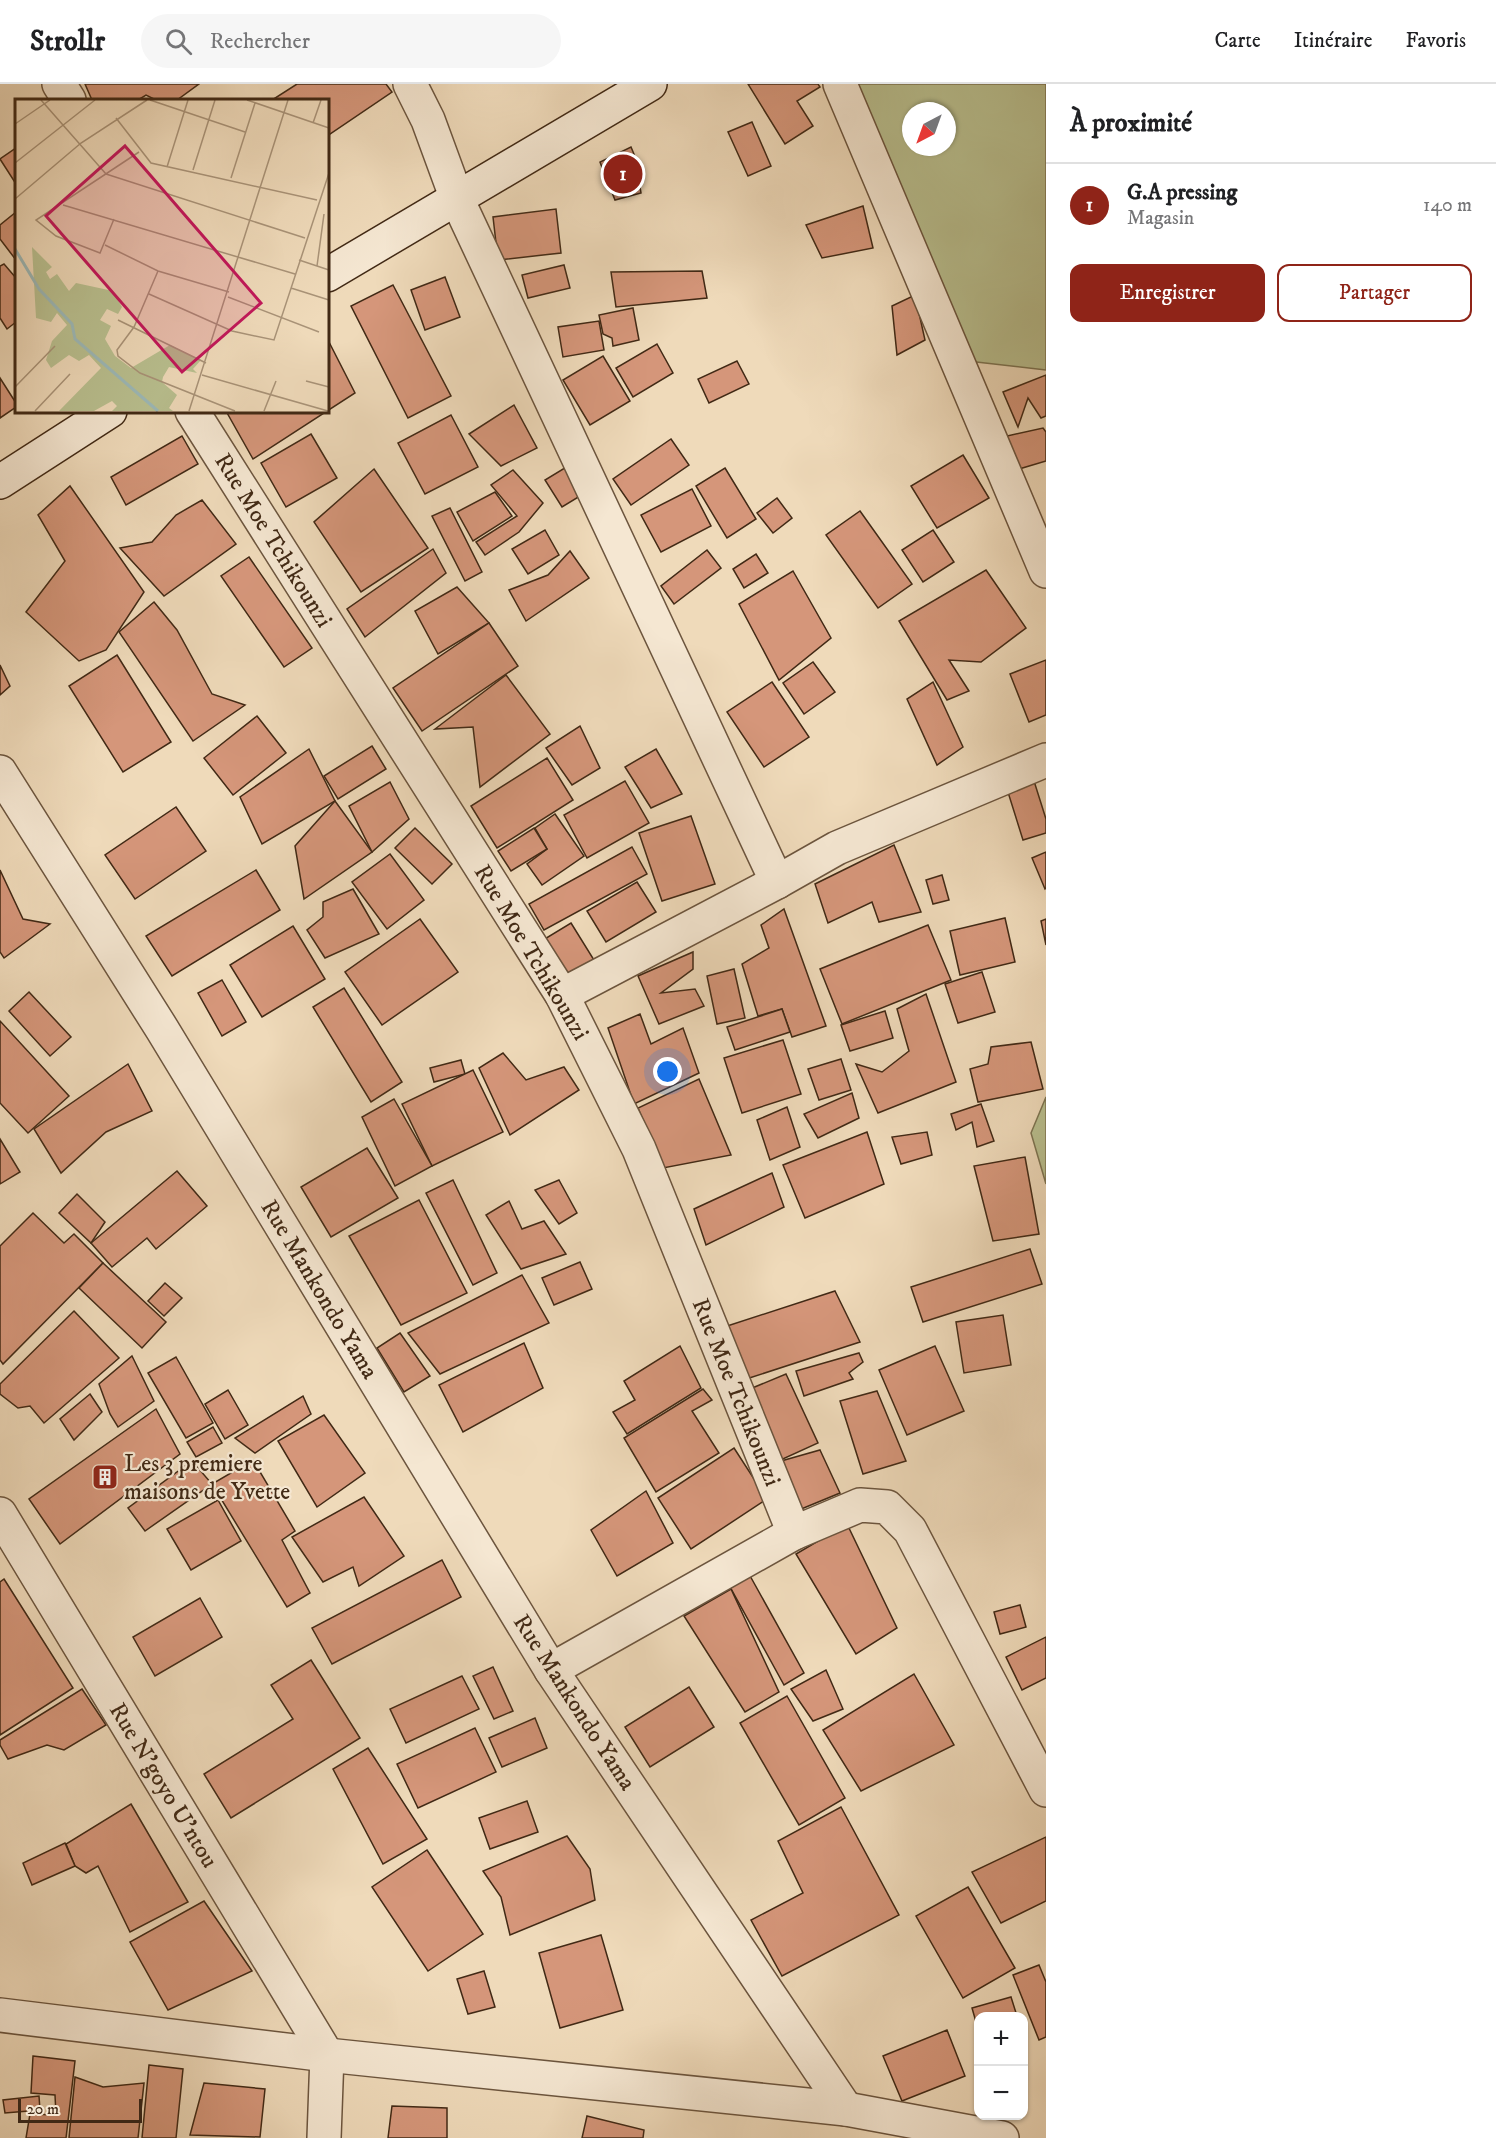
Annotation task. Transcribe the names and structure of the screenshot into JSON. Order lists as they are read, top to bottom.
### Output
{
  "streets": {
    "street": ["Rue Moe Tchikounzi", "Rue Mankondo Yama", "Rue N'goyo U'ntou"]
  },
  "places": {
    "building": ["Les 3 premiere maisons de Yvette"]
  },
  "scale_bar": "20 m",
  "north": "bottom left",
  "page": {
    "header": "Strollr",
    "search": "Rechercher",
    "nav": ["Carte", "Itinéraire", "Favoris"],
    "heading": "À proximité",
    "pins": "1",
    "list": [
      {
        "mark": "1",
        "name": "G.A pressing",
        "note": "Magasin",
        "value": "140 m"
      }
    ],
    "buttons": ["Enregistrer", "Partager"],
    "map_buttons": ["+", "−"],
    "scale": "20 m"
  }
}
